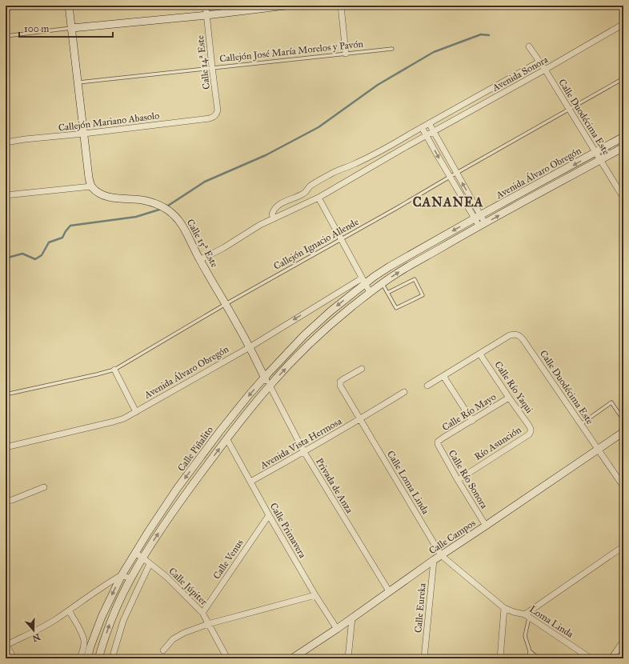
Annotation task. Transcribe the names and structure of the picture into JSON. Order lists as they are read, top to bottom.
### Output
{
  "streets": {
    "main road": [
      "Avenida Álvaro Obregón",
      "Calle 15ª Este",
      "Calle Piñalito",
      "Calle Campos"
    ],
    "street": [
      "Calle 14ª Este",
      "Avenida Sonora",
      "Calle Duodécima Este",
      "Callejón Mariano Abasolo",
      "Calle Río Yaqui",
      "Calle Río Mayo",
      "Avenida Vista Hermosa",
      "Río Asunción",
      "Calle Río Sonora",
      "Calle Loma Linda",
      "Privada de Anza",
      "Calle Primavera",
      "Calle Venus",
      "Calle Júpiter",
      "Calle Eureka",
      "Loma Linda"
    ],
    "lane": ["Callejón José María Morelos y Pavón", "Callejón Ignacio Allende"]
  },
  "crossings": [
    ["Callejón José María Morelos y Pavón", "Calle 14ª Este"],
    ["Calle 14ª Este", "Callejón Mariano Abasolo"],
    ["Avenida Sonora", "Calle Duodécima Este"],
    ["Calle Duodécima Este", "Avenida Álvaro Obregón"],
    ["Calle Duodécima Este", "Callejón Ignacio Allende"],
    ["Calle Duodécima Este", "Calle Río Yaqui"],
    ["Calle Duodécima Este", "Calle Campos"],
    ["Avenida Álvaro Obregón", "Calle 15ª Este"],
    ["Avenida Álvaro Obregón", "Calle Piñalito"],
    ["Calle 15ª Este", "Callejón Ignacio Allende"],
    ["Calle 15ª Este", "Calle Piñalito"],
    ["Calle 15ª Este", "Privada de Anza"],
    ["Calle Río Yaqui", "Calle Río Mayo"],
    ["Calle Río Yaqui", "Río Asunción"],
    ["Calle Río Mayo", "Calle Río Sonora"],
    ["Avenida Vista Hermosa", "Calle Loma Linda"],
    ["Avenida Vista Hermosa", "Privada de Anza"],
    ["Avenida Vista Hermosa", "Calle Primavera"],
    ["Río Asunción", "Calle Río Sonora"],
    ["Calle Piñalito", "Privada de Anza"],
    ["Calle Piñalito", "Calle Primavera"],
    ["Calle Piñalito", "Calle Júpiter"],
    ["Calle Río Sonora", "Calle Campos"],
    ["Calle Loma Linda", "Calle Campos"],
    ["Calle Loma Linda", "Loma Linda"],
    ["Privada de Anza", "Calle Campos"],
    ["Calle Primavera", "Calle Campos"],
    ["Calle Primavera", "Calle Venus"],
    ["Calle Campos", "Calle Eureka"],
    ["Calle Campos", "Loma Linda"],
    ["Calle Venus", "Calle Júpiter"]
  ],
  "districts": ["CANANEA"],
  "scale_bar": "100 m",
  "north": "bottom"
}
